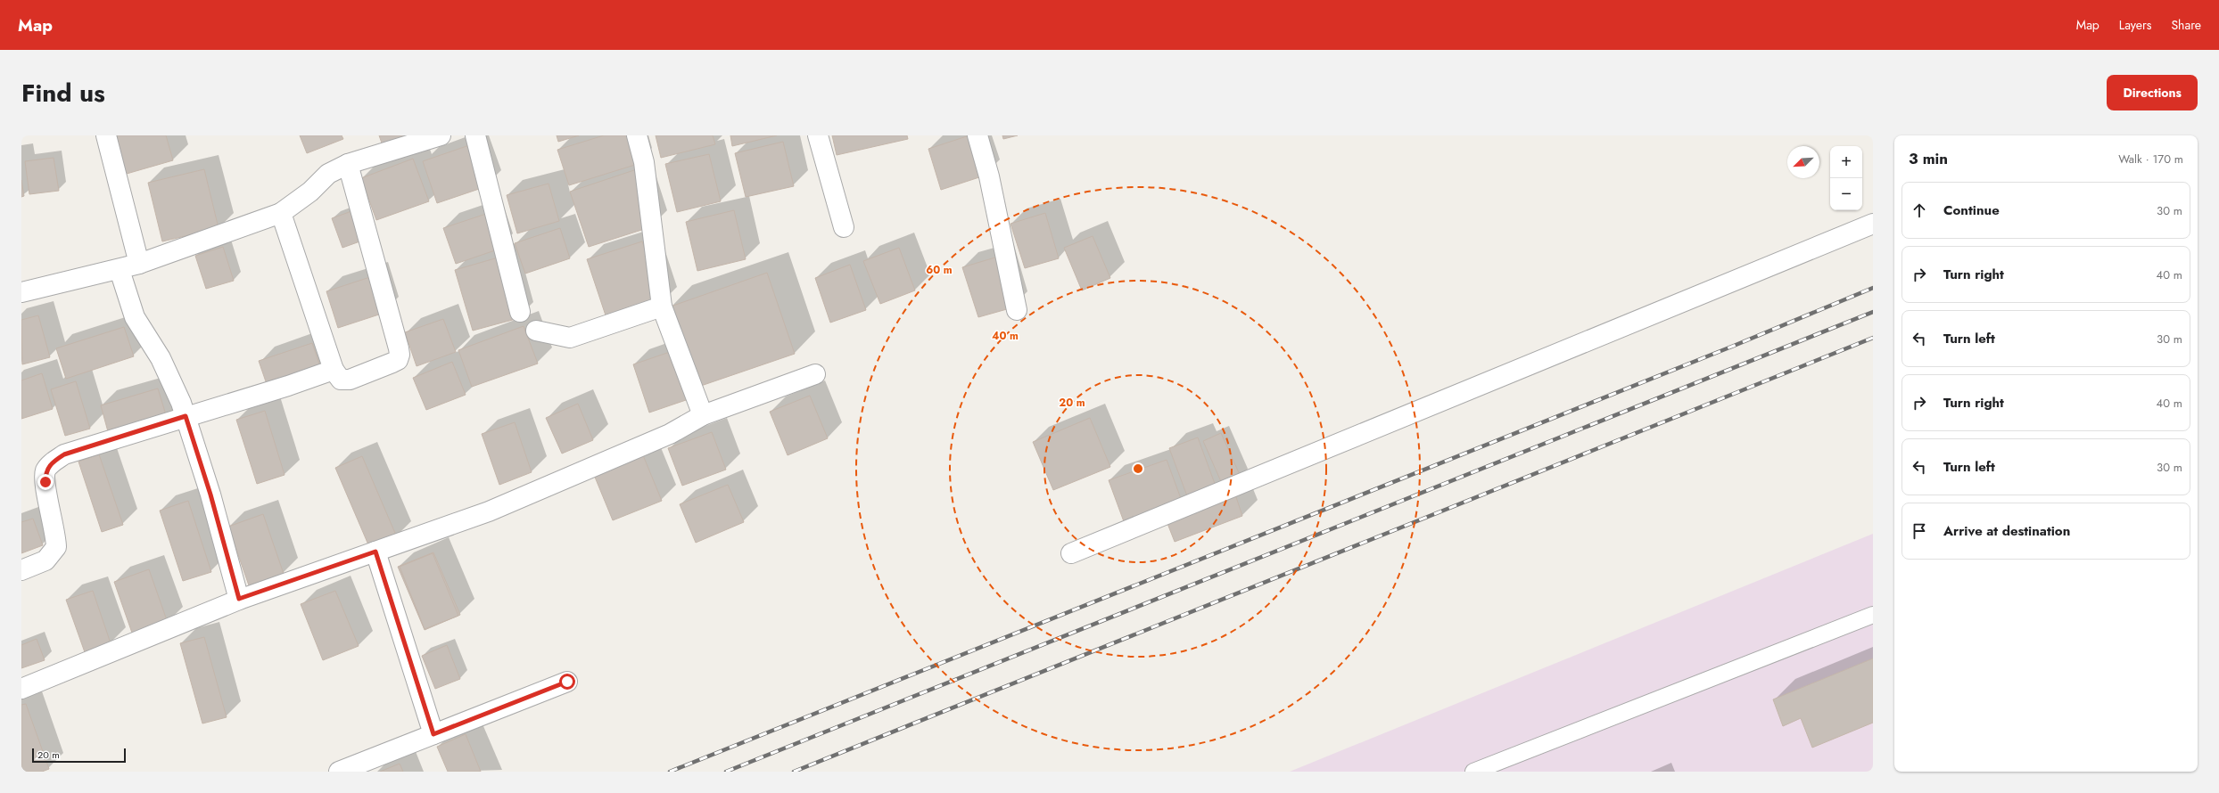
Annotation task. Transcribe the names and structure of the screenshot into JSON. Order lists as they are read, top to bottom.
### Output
{
  "scale_bar": "20 m",
  "north": "bottom left",
  "page": {
    "header": "Map",
    "nav": ["Map", "Layers", "Share"],
    "title": "Find us",
    "buttons": "Directions",
    "heading": ["3 min", "Walk · 170 m"],
    "map_buttons": ["+", "−"],
    "list": [
      ["Continue", "30 m"],
      ["Turn right", "40 m"],
      ["Turn left", "30 m"],
      ["Turn right", "40 m"],
      ["Turn left", "30 m"],
      "Arrive at destination"
    ],
    "scale": "20 m"
  },
  "rings": ["60 m", "40 m", "20 m"]
}
